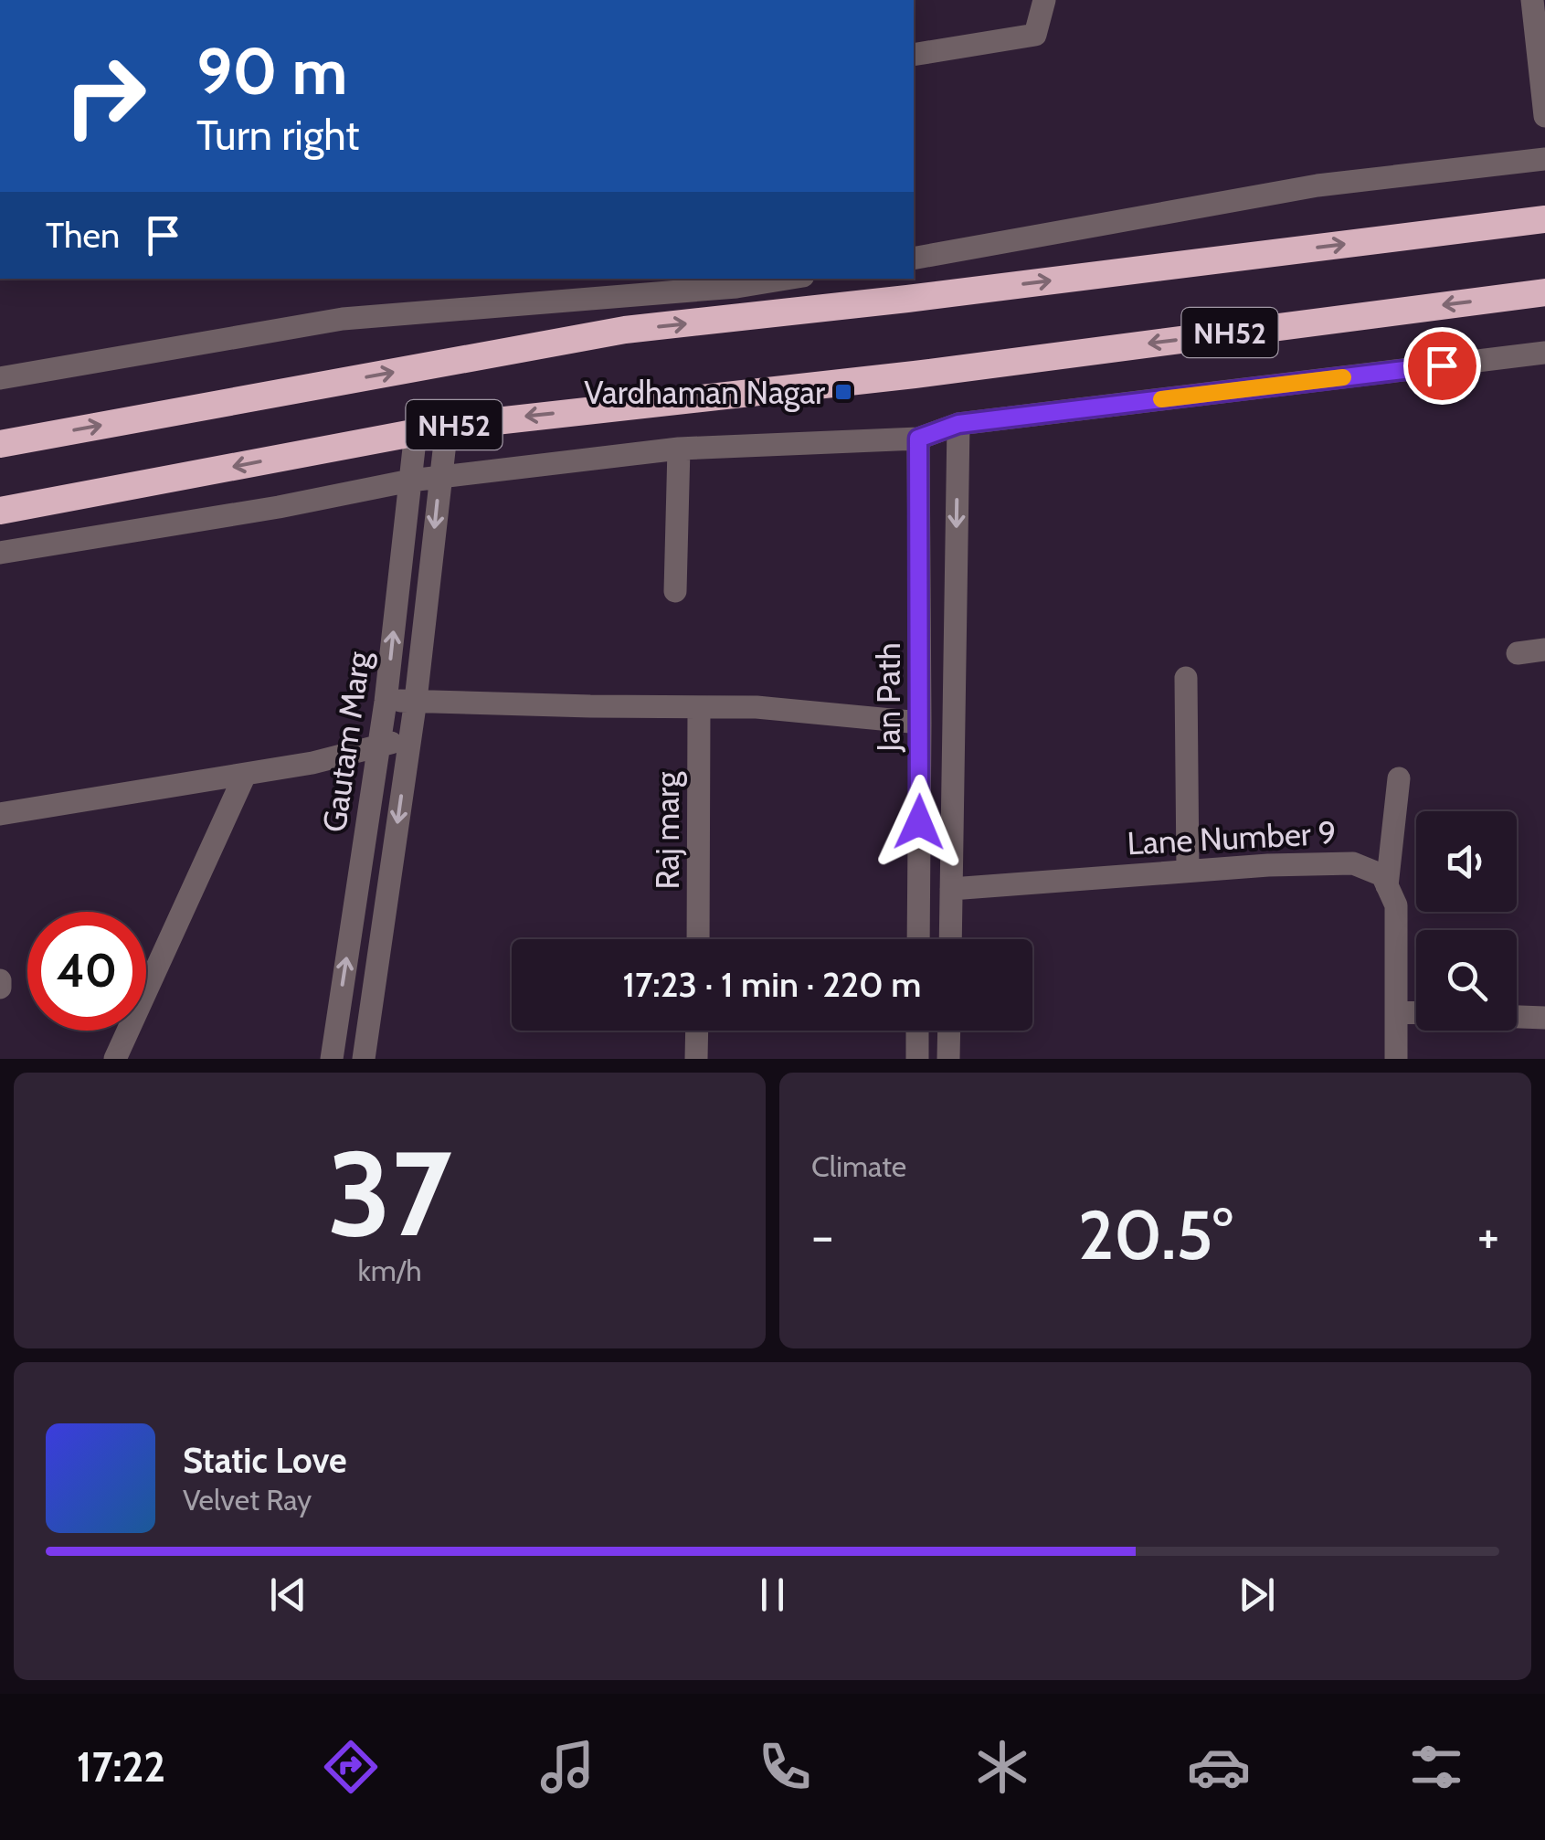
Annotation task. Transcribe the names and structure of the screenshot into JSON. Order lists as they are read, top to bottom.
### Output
{
  "streets": {
    "highway": ["NH52"],
    "street": [
      "Jan Path",
      "Gautam Marg",
      "Raj marg",
      "Lane Number 9"
    ]
  },
  "crossings": [
    ["NH52", "Gautam Marg"],
    ["Jan Path", "Lane Number 9"]
  ],
  "places": {
    "transit": ["Vardhaman Nagar"]
  },
  "page": {
    "turn": ["90 m", "Turn right"],
    "then": "Then",
    "limit": "40",
    "trip": "17:23 · 1 min · 220 m",
    "tile": [
      ["37", "km/h"],
      "Climate"
    ],
    "heat": ["−", "20.5°", "+"],
    "song": ["Static Love", "Velvet Ray"],
    "tabs": "17:22"
  }
}
